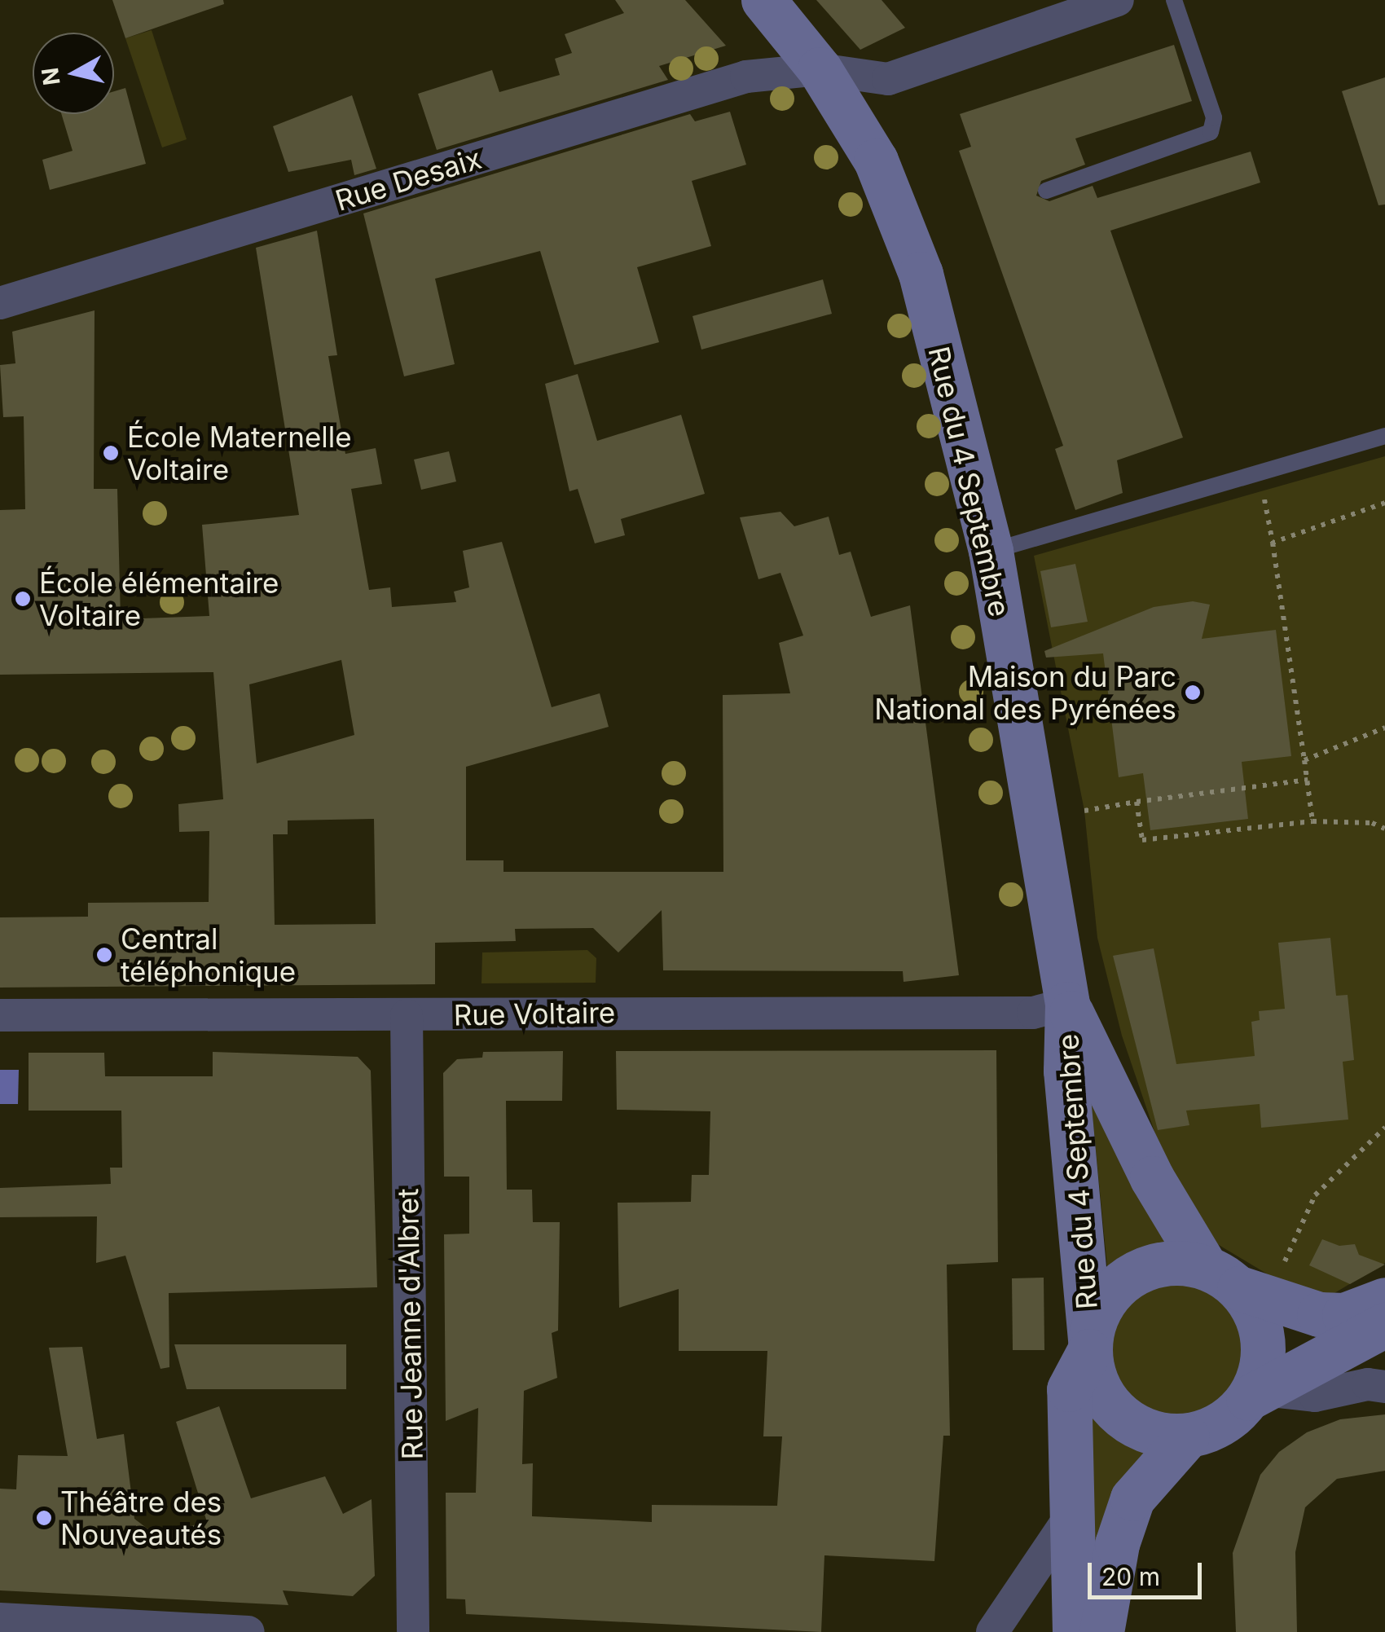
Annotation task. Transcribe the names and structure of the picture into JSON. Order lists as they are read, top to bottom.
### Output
{
  "streets": {
    "main road": ["Rue du 4 Septembre"],
    "street": ["Rue Desaix", "Rue Voltaire", "Rue Jeanne d'Albret"]
  },
  "crossings": [
    ["Rue Desaix", "Rue du 4 Septembre"],
    ["Rue du 4 Septembre", "Rue Voltaire"],
    ["Rue Voltaire", "Rue Jeanne d'Albret"]
  ],
  "places": [
    "École Maternelle Voltaire",
    "École élémentaire Voltaire",
    "Maison du Parc National des Pyrénées",
    "Central téléphonique",
    "Théâtre des Nouveautés"
  ],
  "scale_bar": "20 m",
  "north": "left"
}
